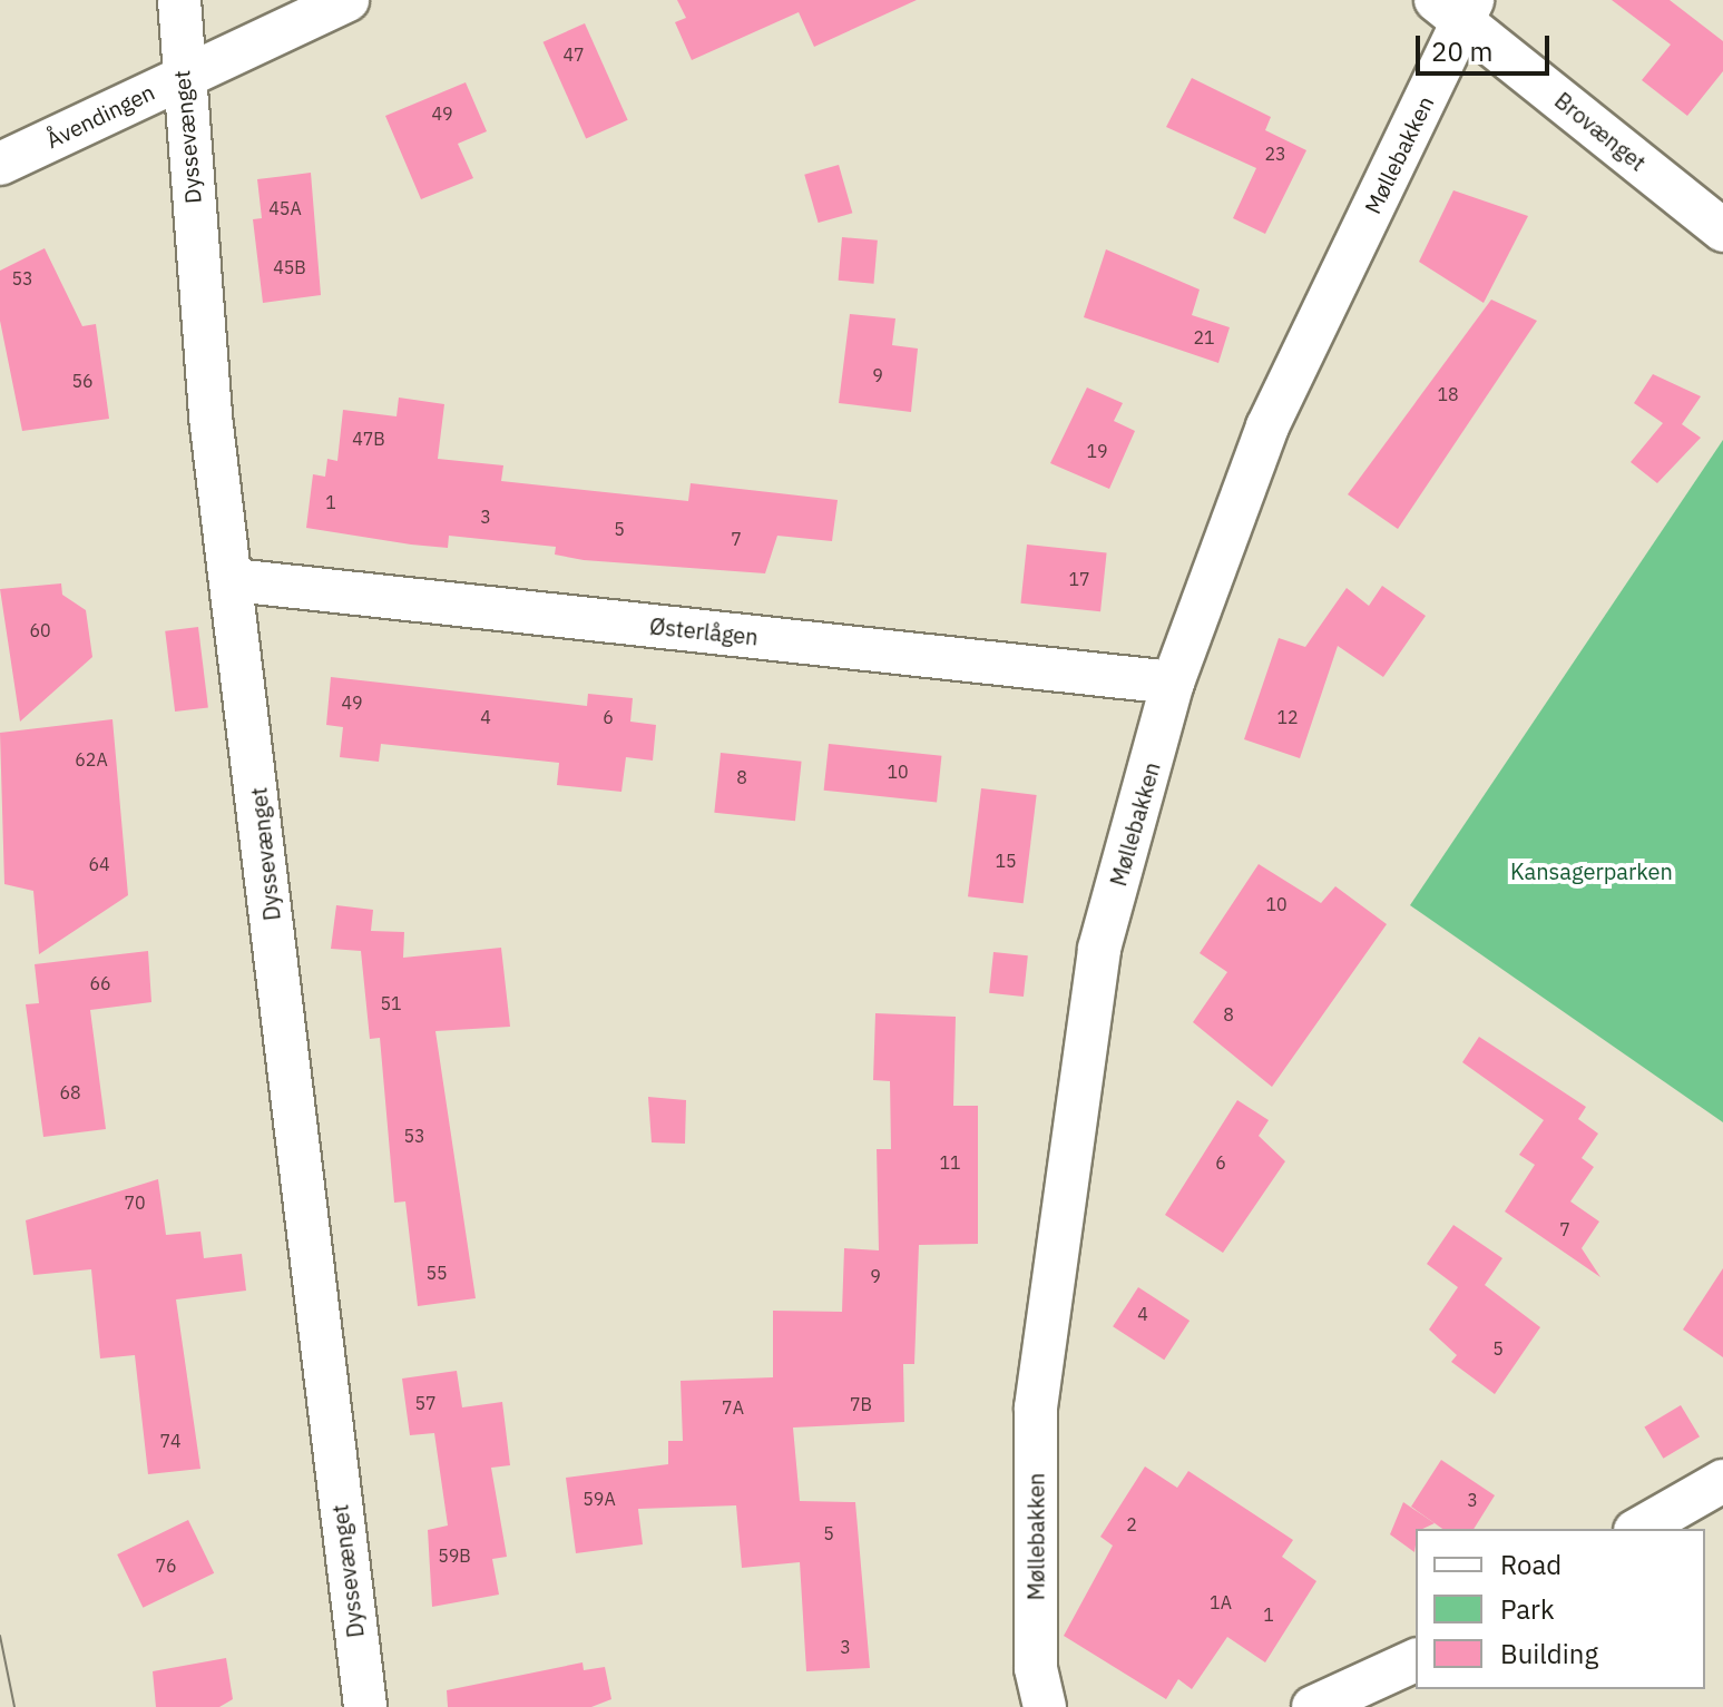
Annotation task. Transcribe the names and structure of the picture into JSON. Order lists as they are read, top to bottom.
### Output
{
  "streets": {
    "street": [
      "Åvendingen",
      "Brovænget",
      "Dyssevænget",
      "Møllebakken",
      "Østerlågen"
    ]
  },
  "crossings": [
    ["Åvendingen", "Dyssevænget"],
    ["Brovænget", "Møllebakken"],
    ["Dyssevænget", "Østerlågen"],
    ["Møllebakken", "Østerlågen"]
  ],
  "parks": ["Kansagerparken"],
  "house_numbers": [
    "47",
    "49",
    "23",
    "45A",
    "45B",
    "53",
    "21",
    "9",
    "56",
    "18",
    "47B",
    "19",
    "1",
    "3",
    "5",
    "7",
    "17",
    "60",
    "49",
    "4",
    "6",
    "12",
    "62A",
    "10",
    "8",
    "15",
    "64",
    "10",
    "66",
    "51",
    "8",
    "68",
    "53",
    "11",
    "6",
    "70",
    "7",
    "55",
    "9",
    "4",
    "5",
    "57",
    "7B",
    "7A",
    "74",
    "59A",
    "3",
    "2",
    "5",
    "59B",
    "76",
    "1A",
    "1",
    "3"
  ],
  "legend": ["Road", "Park", "Building"],
  "scale_bar": "20 m"
}
